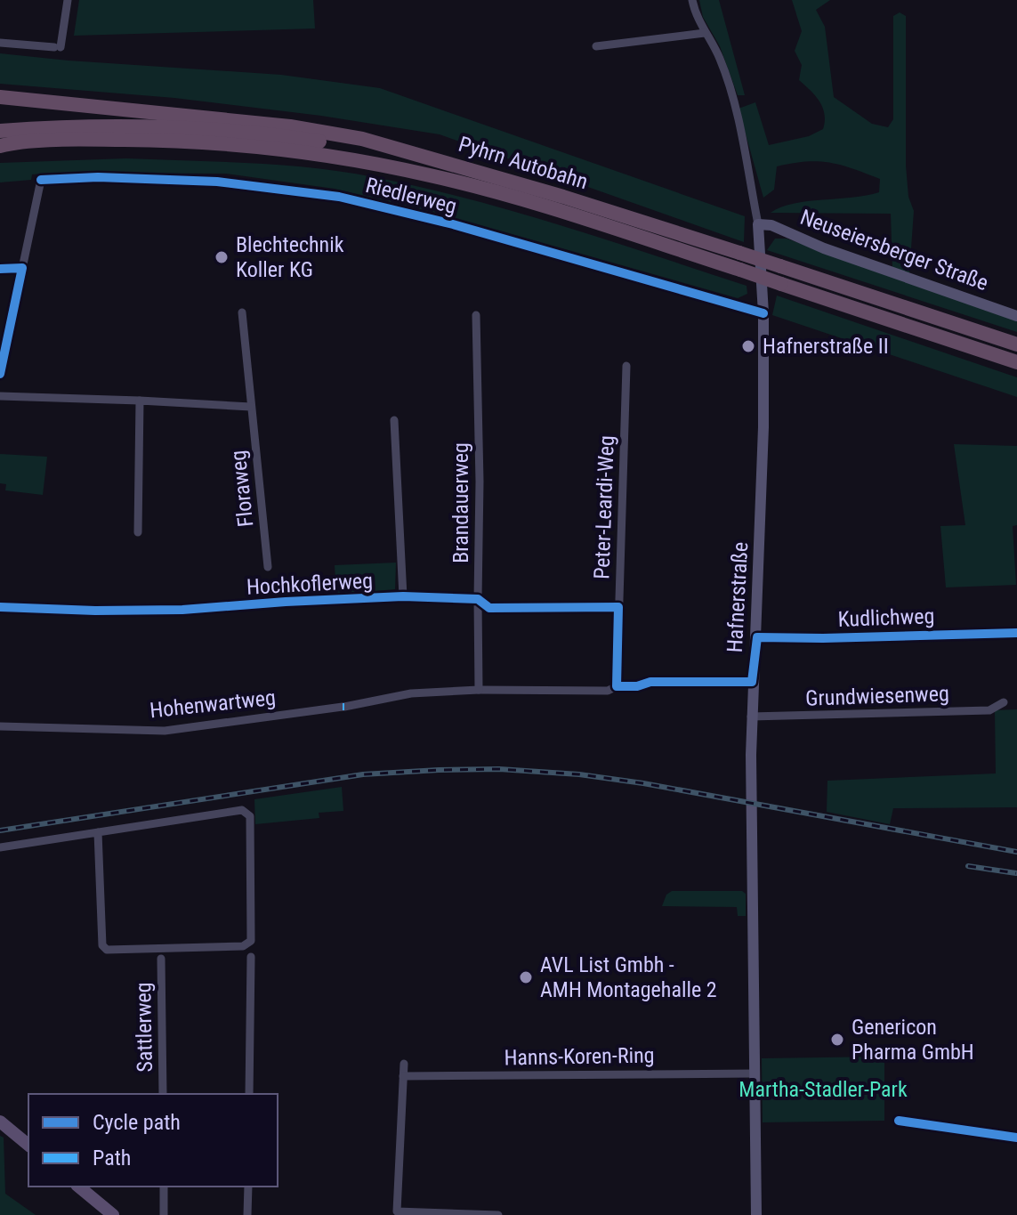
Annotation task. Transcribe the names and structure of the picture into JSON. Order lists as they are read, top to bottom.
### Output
{
  "streets": {
    "highway": ["Pyhrn Autobahn"],
    "street": [
      "Riedlerweg",
      "Neuseiersberger Straße",
      "Floraweg",
      "Brandauerweg",
      "Peter-Leardi-Weg",
      "Hochkoflerweg",
      "Hafnerstraße",
      "Kudlichweg",
      "Grundwiesenweg",
      "Hohenwartweg",
      "Sattlerweg",
      "Hanns-Koren-Ring"
    ]
  },
  "crossings": [
    ["Riedlerweg", "Hafnerstraße"],
    ["Neuseiersberger Straße", "Hafnerstraße"],
    ["Brandauerweg", "Hochkoflerweg"],
    ["Brandauerweg", "Hohenwartweg"],
    ["Peter-Leardi-Weg", "Hochkoflerweg"],
    ["Hafnerstraße", "Kudlichweg"],
    ["Hafnerstraße", "Grundwiesenweg"],
    ["Hafnerstraße", "Hanns-Koren-Ring"]
  ],
  "parks": ["Martha-Stadler-Park"],
  "places": [
    "Blechtechnik Koller KG",
    "Hafnerstraße II",
    "AVL List Gmbh - AMH Montagehalle 2",
    "Genericon Pharma GmbH"
  ],
  "legend": ["Cycle path", "Path"]
}
